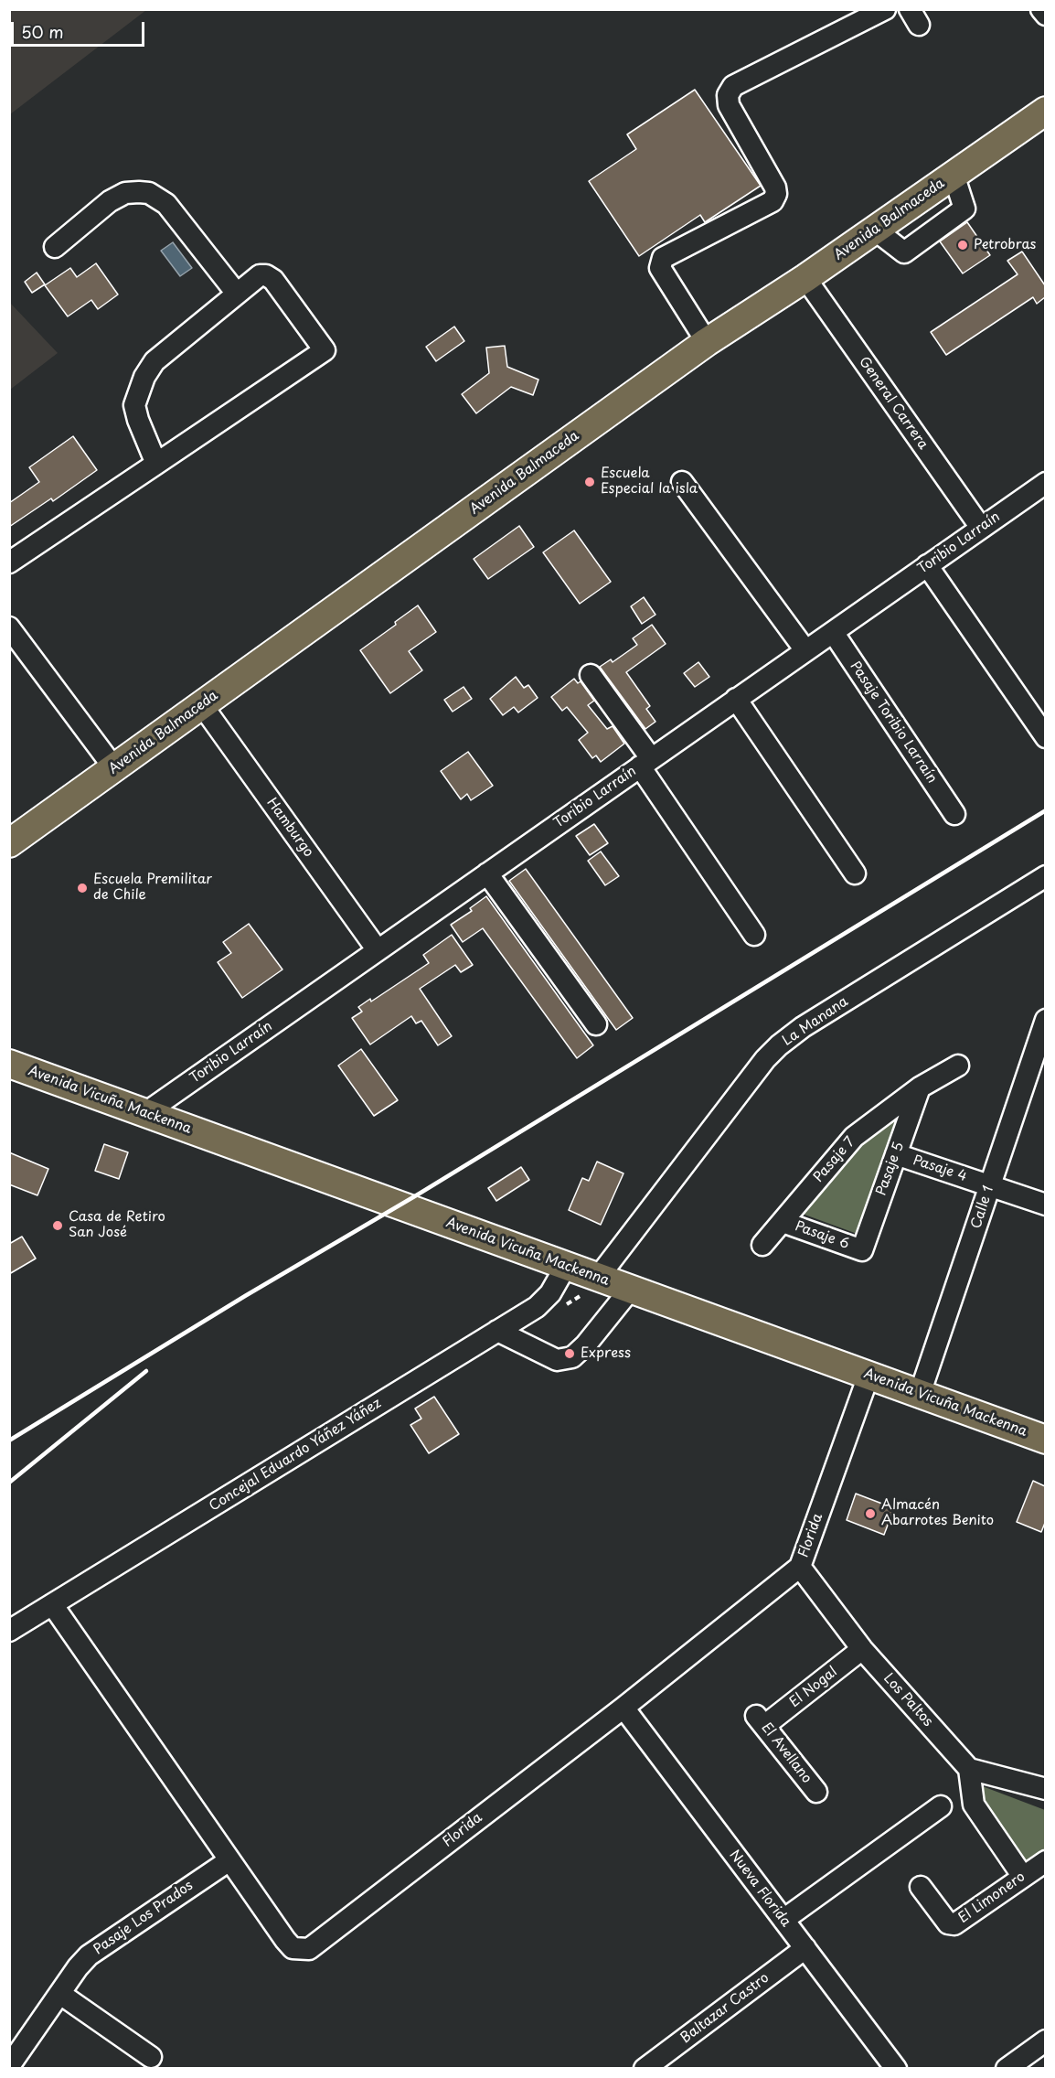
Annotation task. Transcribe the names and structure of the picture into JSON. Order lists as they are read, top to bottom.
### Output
{
  "streets": {
    "main road": ["Avenida Balmaceda", "Avenida Vicuña Mackenna"],
    "street": [
      "General Carrera",
      "Toribio Larraín",
      "Pasaje Toribio Larraín",
      "Hamburgo",
      "La Manana",
      "Pasaje 7",
      "Pasaje 5",
      "Pasaje 4",
      "Calle 1",
      "Pasaje 6",
      "Concejal Eduardo Yáñez Yáñez",
      "Florida",
      "El Nogal",
      "Los Paltos",
      "El Avellano",
      "Nueva Florida",
      "El Limonero",
      "Pasaje Los Prados",
      "Baltazar Castro"
    ]
  },
  "crossings": [
    ["Avenida Balmaceda", "General Carrera"],
    ["Avenida Balmaceda", "Hamburgo"],
    ["General Carrera", "Toribio Larraín"],
    ["Toribio Larraín", "Pasaje Toribio Larraín"],
    ["Toribio Larraín", "Hamburgo"],
    ["Toribio Larraín", "Avenida Vicuña Mackenna"],
    ["La Manana", "Avenida Vicuña Mackenna"],
    ["Avenida Vicuña Mackenna", "Calle 1"],
    ["Avenida Vicuña Mackenna", "Concejal Eduardo Yáñez Yáñez"],
    ["Avenida Vicuña Mackenna", "Florida"],
    ["Pasaje 7", "Pasaje 5"],
    ["Pasaje 7", "Pasaje 6"],
    ["Pasaje 5", "Pasaje 4"],
    ["Pasaje 5", "Pasaje 6"],
    ["Pasaje 4", "Calle 1"],
    ["Concejal Eduardo Yáñez Yáñez", "Florida"],
    ["Florida", "Los Paltos"],
    ["Florida", "Nueva Florida"],
    ["Florida", "Pasaje Los Prados"],
    ["El Nogal", "Los Paltos"],
    ["El Nogal", "El Avellano"],
    ["Nueva Florida", "Baltazar Castro"]
  ],
  "places": [
    "Petrobras",
    "Escuela Especial la isla",
    "Escuela Premilitar de Chile",
    "Casa de Retiro San José",
    "Express",
    "Almacén Abarrotes Benito"
  ],
  "scale_bar": "50 m"
}
